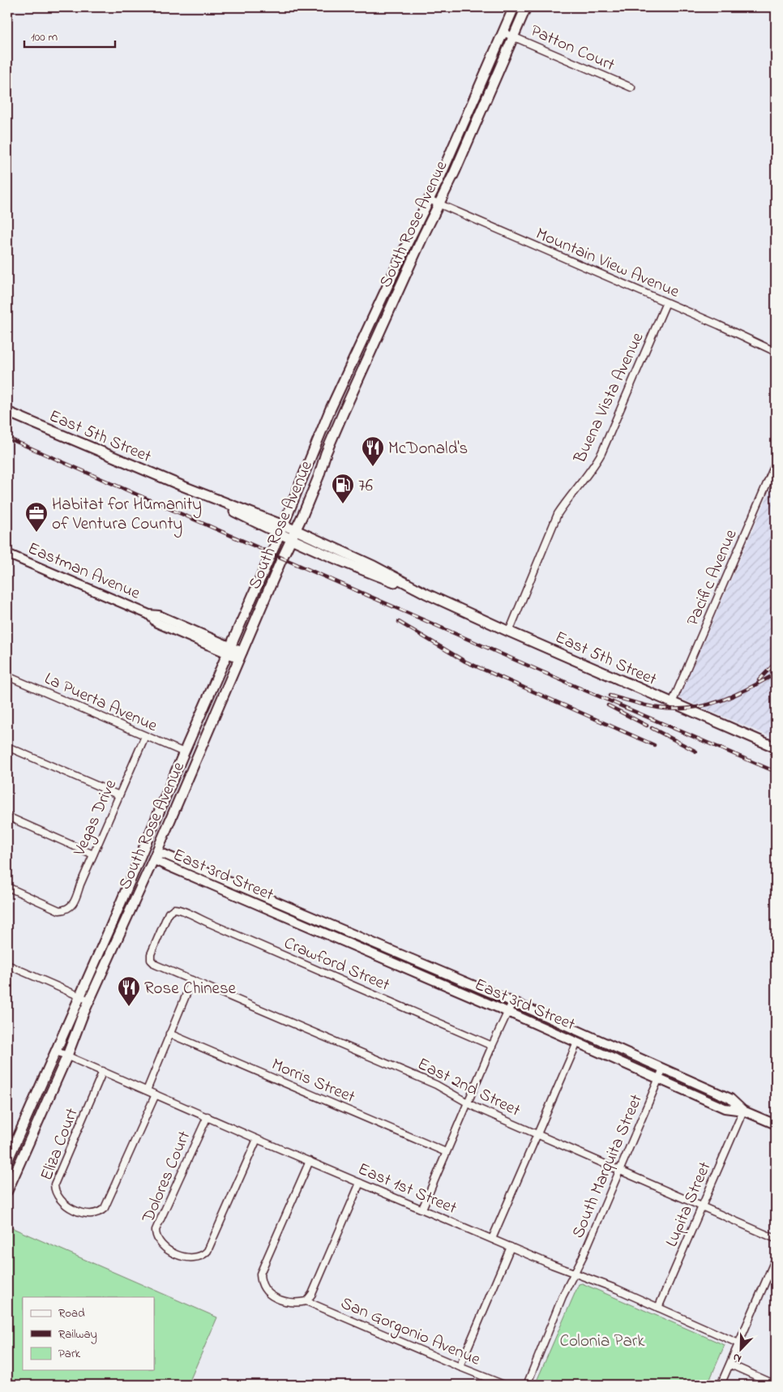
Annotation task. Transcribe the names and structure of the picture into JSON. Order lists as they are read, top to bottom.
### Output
{
  "streets": {
    "main road": ["South Rose Avenue", "East 5th Street"],
    "street": [
      "Patton Court",
      "Mountain View Avenue",
      "Buena Vista Avenue",
      "Eastman Avenue",
      "Pacific Avenue",
      "La Puerta Avenue",
      "Vegas Drive",
      "East 3rd Street",
      "Crawford Street",
      "Morris Street",
      "East 2nd Street",
      "Eliza Court",
      "South Marquita Street",
      "Dolores Court",
      "East 1st Street",
      "Lupita Street",
      "San Gorgonio Avenue"
    ]
  },
  "crossings": [
    ["Patton Court", "South Rose Avenue"],
    ["South Rose Avenue", "Mountain View Avenue"],
    ["South Rose Avenue", "East 5th Street"],
    ["South Rose Avenue", "Eastman Avenue"],
    ["South Rose Avenue", "La Puerta Avenue"],
    ["South Rose Avenue", "East 3rd Street"],
    ["South Rose Avenue", "East 1st Street"],
    ["Mountain View Avenue", "Buena Vista Avenue"],
    ["Buena Vista Avenue", "East 5th Street"],
    ["East 5th Street", "Pacific Avenue"],
    ["La Puerta Avenue", "Vegas Drive"],
    ["East 3rd Street", "South Marquita Street"],
    ["East 3rd Street", "Lupita Street"],
    ["Crawford Street", "East 2nd Street"],
    ["East 2nd Street", "South Marquita Street"],
    ["East 2nd Street", "Lupita Street"],
    ["Eliza Court", "East 1st Street"],
    ["South Marquita Street", "East 1st Street"],
    ["Dolores Court", "East 1st Street"],
    ["East 1st Street", "Lupita Street"]
  ],
  "parks": ["Colonia Park"],
  "places": {
    "restaurant": ["McDonald's", "Rose Chinese"],
    "fuel station": ["76"],
    "office": ["Habitat for Humanity of Ventura County"]
  },
  "legend": ["Road", "Railway", "Park"],
  "scale_bar": "100 m",
  "north": "bottom left"
}
